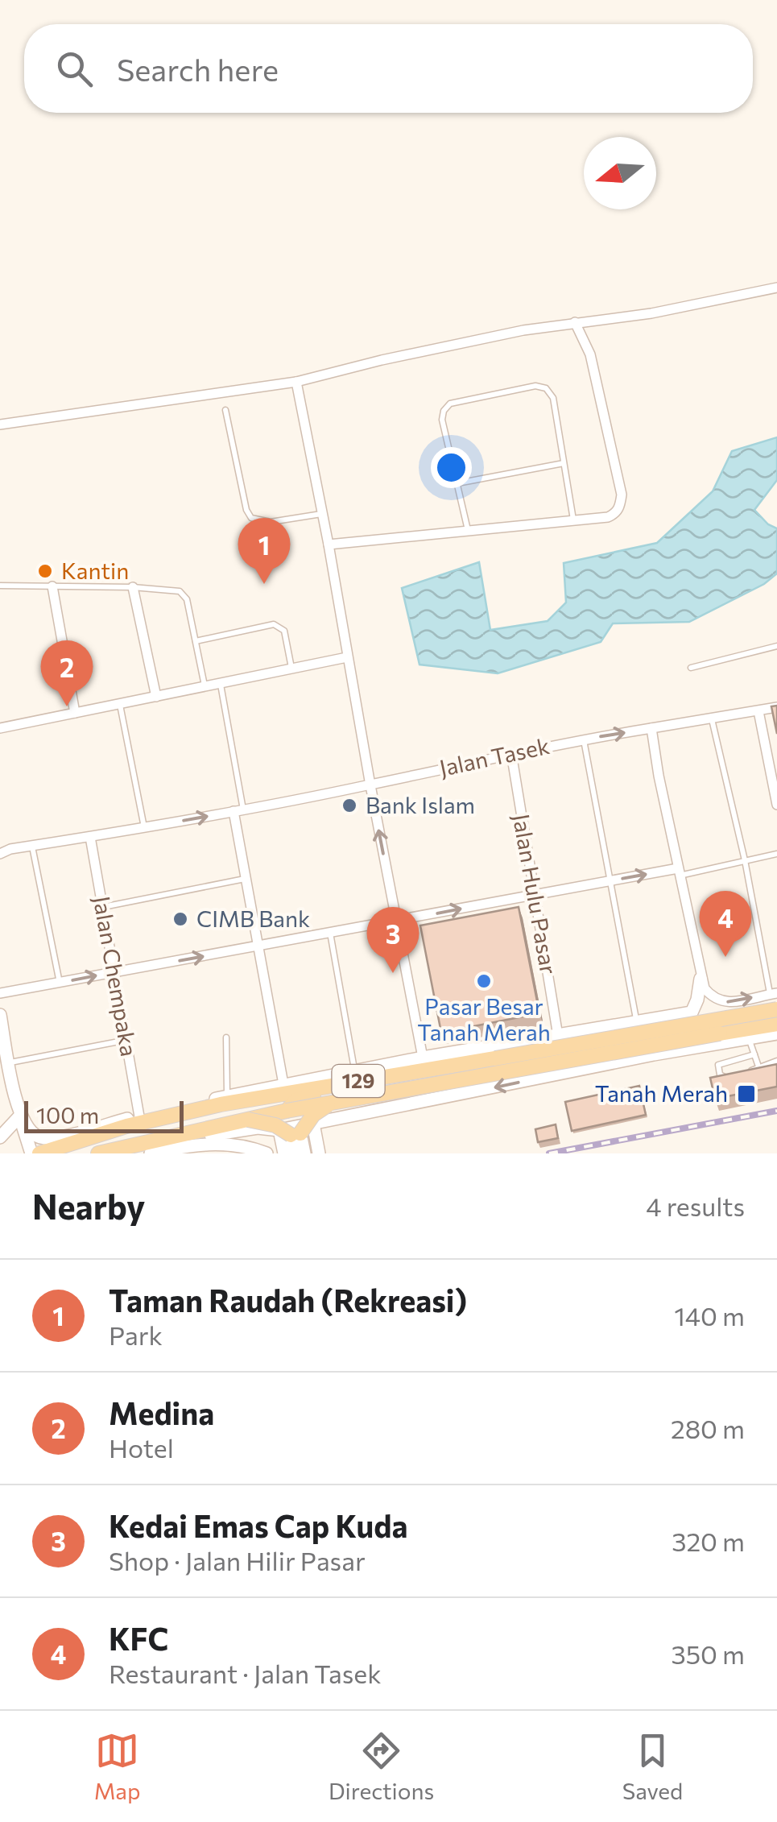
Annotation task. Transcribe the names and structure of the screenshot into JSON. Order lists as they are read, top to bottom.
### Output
{
  "streets": {
    "main road": ["129"],
    "street": ["Jalan Tasek", "Jalan Hulu Pasar", "Jalan Chempaka"]
  },
  "crossings": [
    ["Jalan Tasek", "Jalan Hulu Pasar"],
    ["Jalan Tasek", "Jalan Chempaka"]
  ],
  "places": {
    "other": [
      "Kantin",
      "Bank Islam",
      "CIMB Bank",
      "Pasar Besar Tanah Merah"
    ],
    "transit": ["Tanah Merah"]
  },
  "scale_bar": "100 m",
  "north": "left",
  "page": {
    "search": "Search here",
    "pins": [
      "1",
      "2",
      "4",
      "3"
    ],
    "scale": "100 m",
    "heading": ["Nearby", "4 results"],
    "list": [
      {
        "mark": "1",
        "name": "Taman Raudah (Rekreasi)",
        "note": "Park",
        "value": "140 m"
      },
      {
        "mark": "2",
        "name": "Medina",
        "note": "Hotel",
        "value": "280 m"
      },
      {
        "mark": "3",
        "name": "Kedai Emas Cap Kuda",
        "note": "Shop · Jalan Hilir Pasar",
        "value": "320 m"
      },
      {
        "mark": "4",
        "name": "KFC",
        "note": "Restaurant · Jalan Tasek",
        "value": "350 m"
      }
    ],
    "nav": ["Map", "Directions", "Saved"]
  }
}
